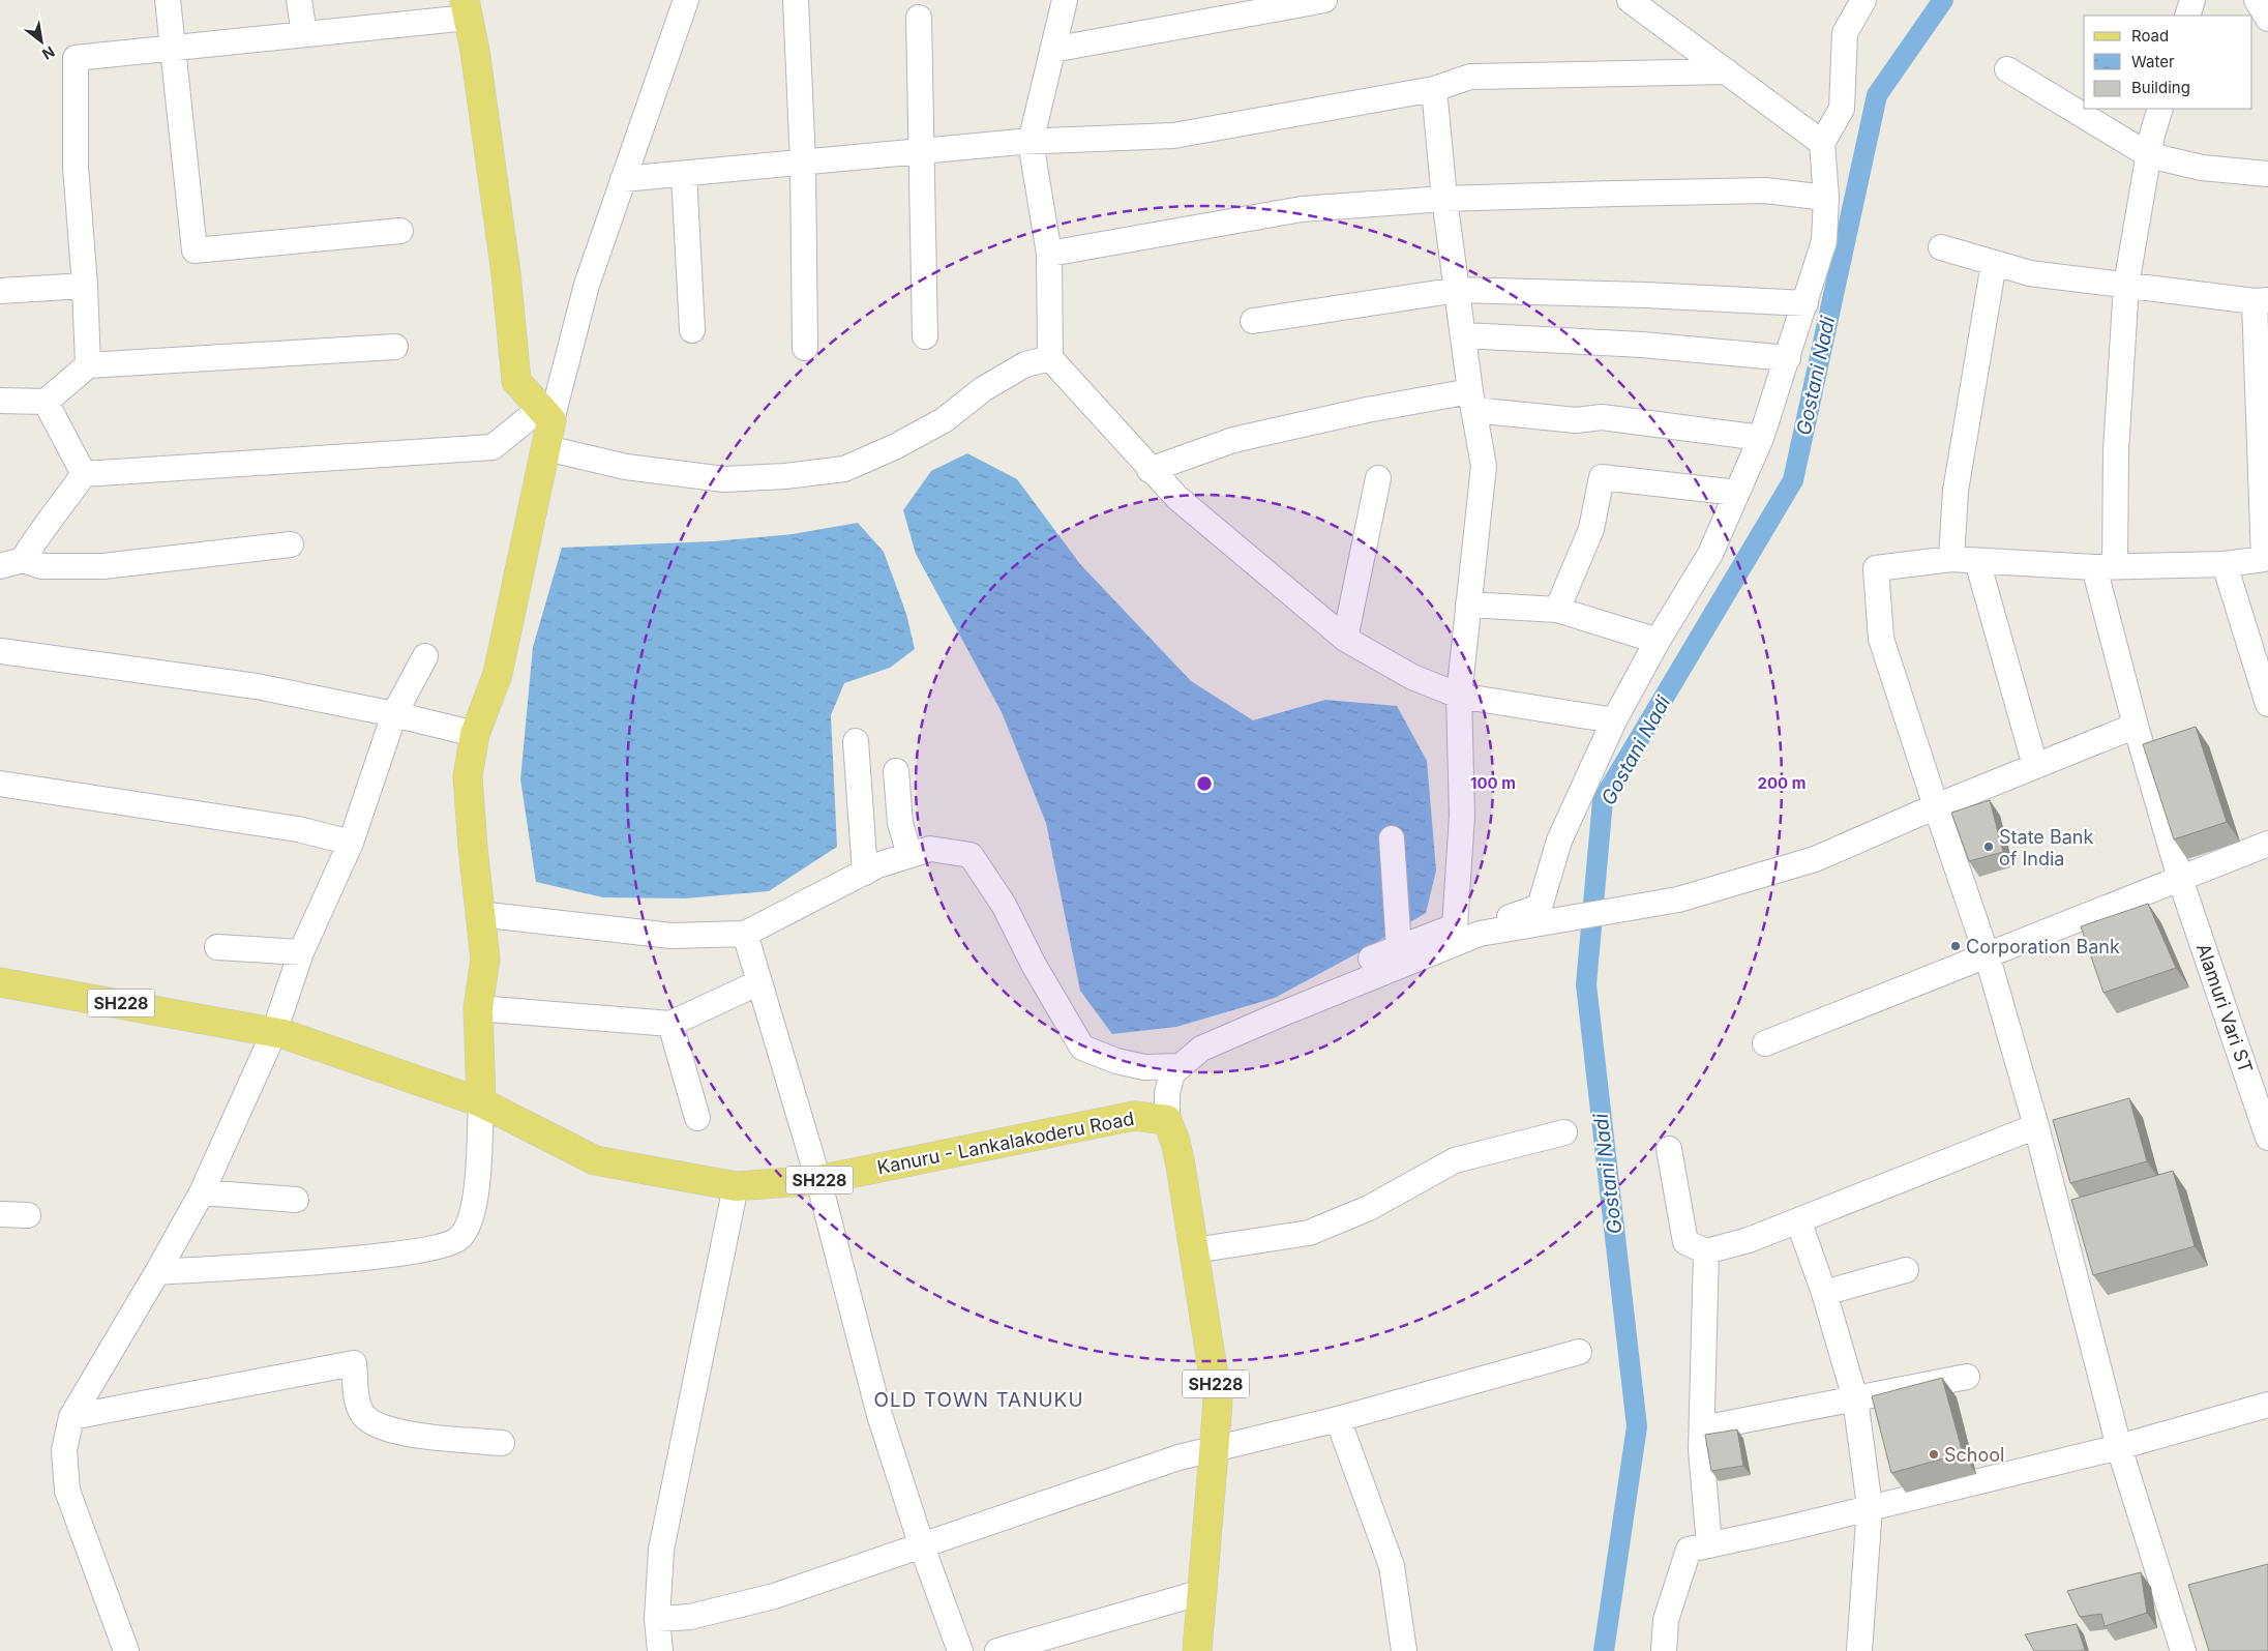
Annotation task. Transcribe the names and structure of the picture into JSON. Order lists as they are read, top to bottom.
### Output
{
  "streets": {
    "main road": ["SH228", "Kanuru - Lankalakoderu Road"],
    "street": ["Alamuri Vari ST"]
  },
  "crossings": [
    ["SH228", "Kanuru - Lankalakoderu Road"]
  ],
  "districts": ["OLD TOWN TANUKU"],
  "water": ["Gostani Nadi"],
  "places": ["State Bank of India", "Corporation Bank", "School"],
  "legend": ["Road", "Water", "Building"],
  "north": "bottom right",
  "rings": ["100 m", "200 m"]
}
